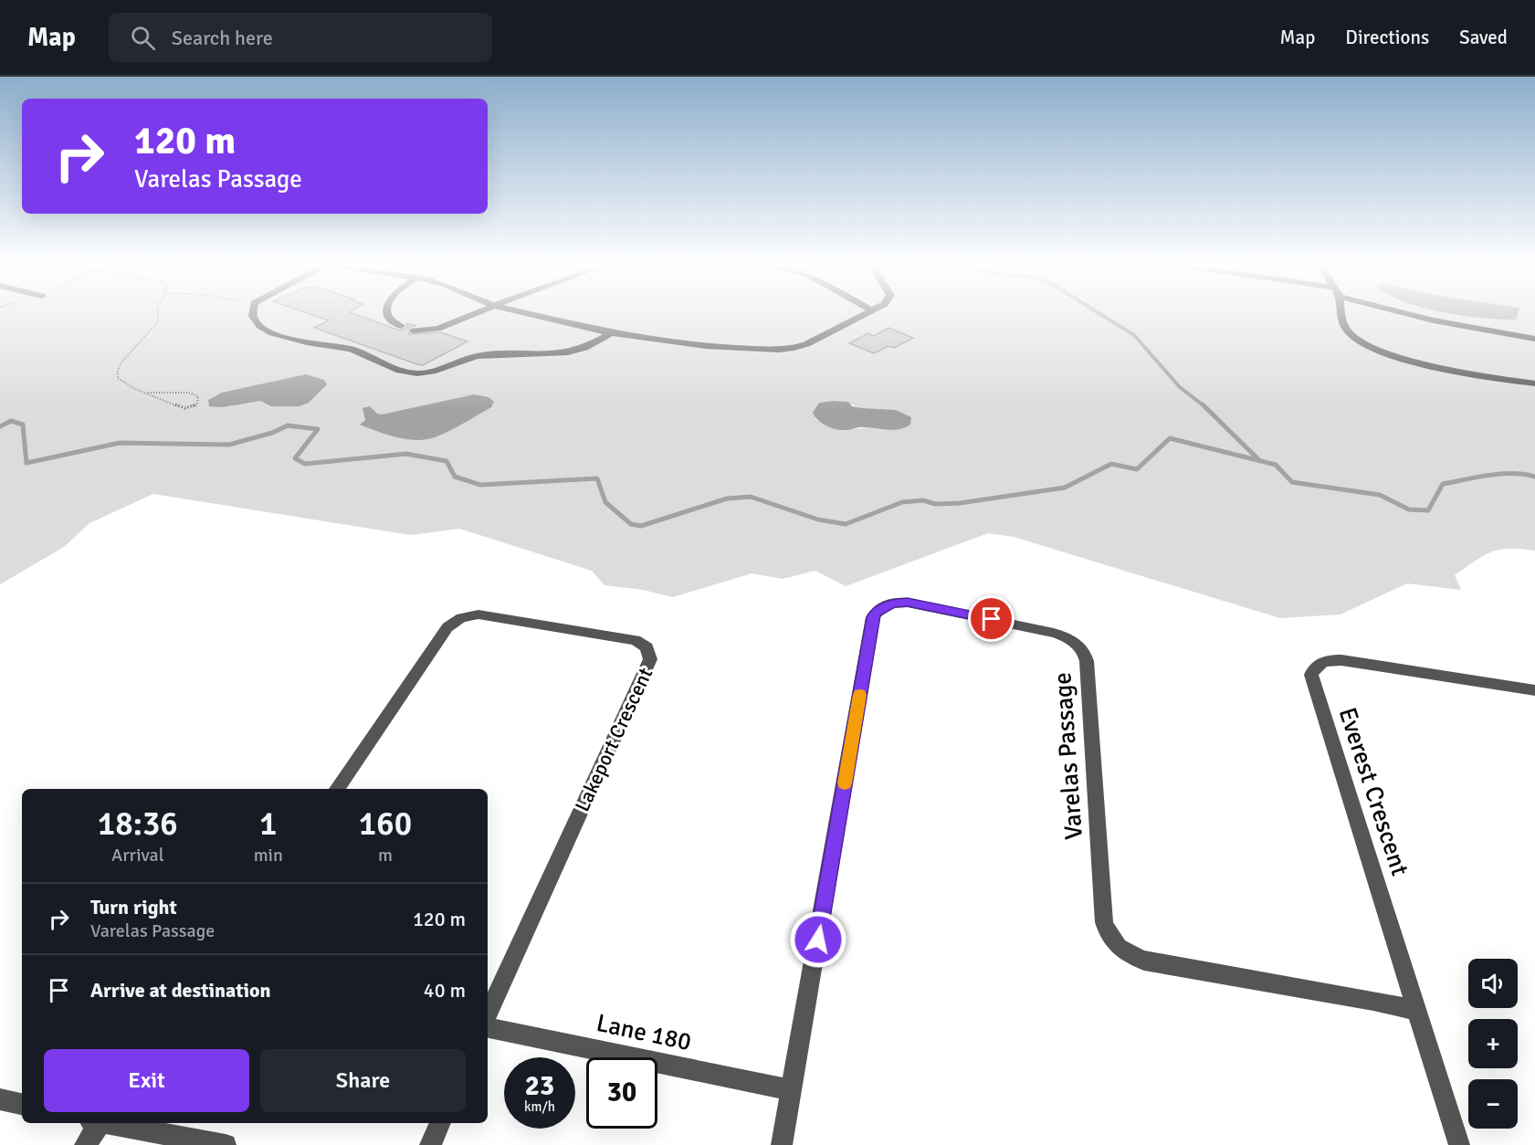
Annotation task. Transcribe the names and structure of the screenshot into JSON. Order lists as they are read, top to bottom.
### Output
{
  "streets": {
    "street": [
      "Lakeport Crescent",
      "Varelas Passage",
      "Everest Crescent",
      "Lane 180"
    ]
  },
  "crossings": [
    ["Varelas Passage", "Everest Crescent"],
    ["Varelas Passage", "Lane 180"]
  ],
  "page": {
    "header": "Map",
    "search": "Search here",
    "nav": ["Map", "Directions", "Saved"],
    "turn": ["120 m", "Varelas Passage"],
    "eta": [
      "18:36",
      "Arrival",
      "1",
      "min",
      "160",
      "m"
    ],
    "list": [
      {
        "name": "Turn right",
        "note": "Varelas Passage",
        "value": "120 m"
      },
      {
        "name": "Arrive at destination",
        "value": "40 m"
      }
    ],
    "map_buttons": ["+", "−"],
    "buttons": ["Exit", "Share"],
    "speed": "23 km/h",
    "limit": "30"
  }
}
